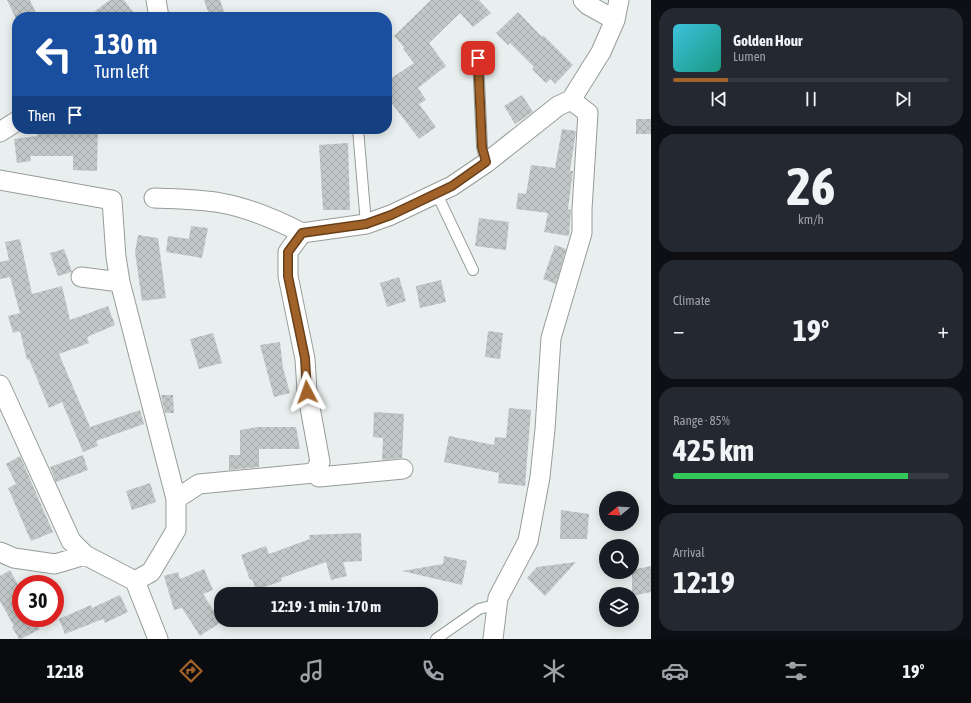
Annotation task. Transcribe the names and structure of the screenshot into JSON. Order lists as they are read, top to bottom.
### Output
{
  "north": "left",
  "page": {
    "turn": ["130 m", "Turn left"],
    "song": ["Golden Hour", "Lumen"],
    "then": "Then",
    "tile": [
      ["26", "km/h"],
      "Climate",
      ["Range · 85%", "425 km"],
      ["Arrival", "12:19"]
    ],
    "heat": ["−", "19°", "+"],
    "limit": "30",
    "trip": "12:19 · 1 min · 170 m",
    "tabs": ["12:18", "19°"]
  }
}
